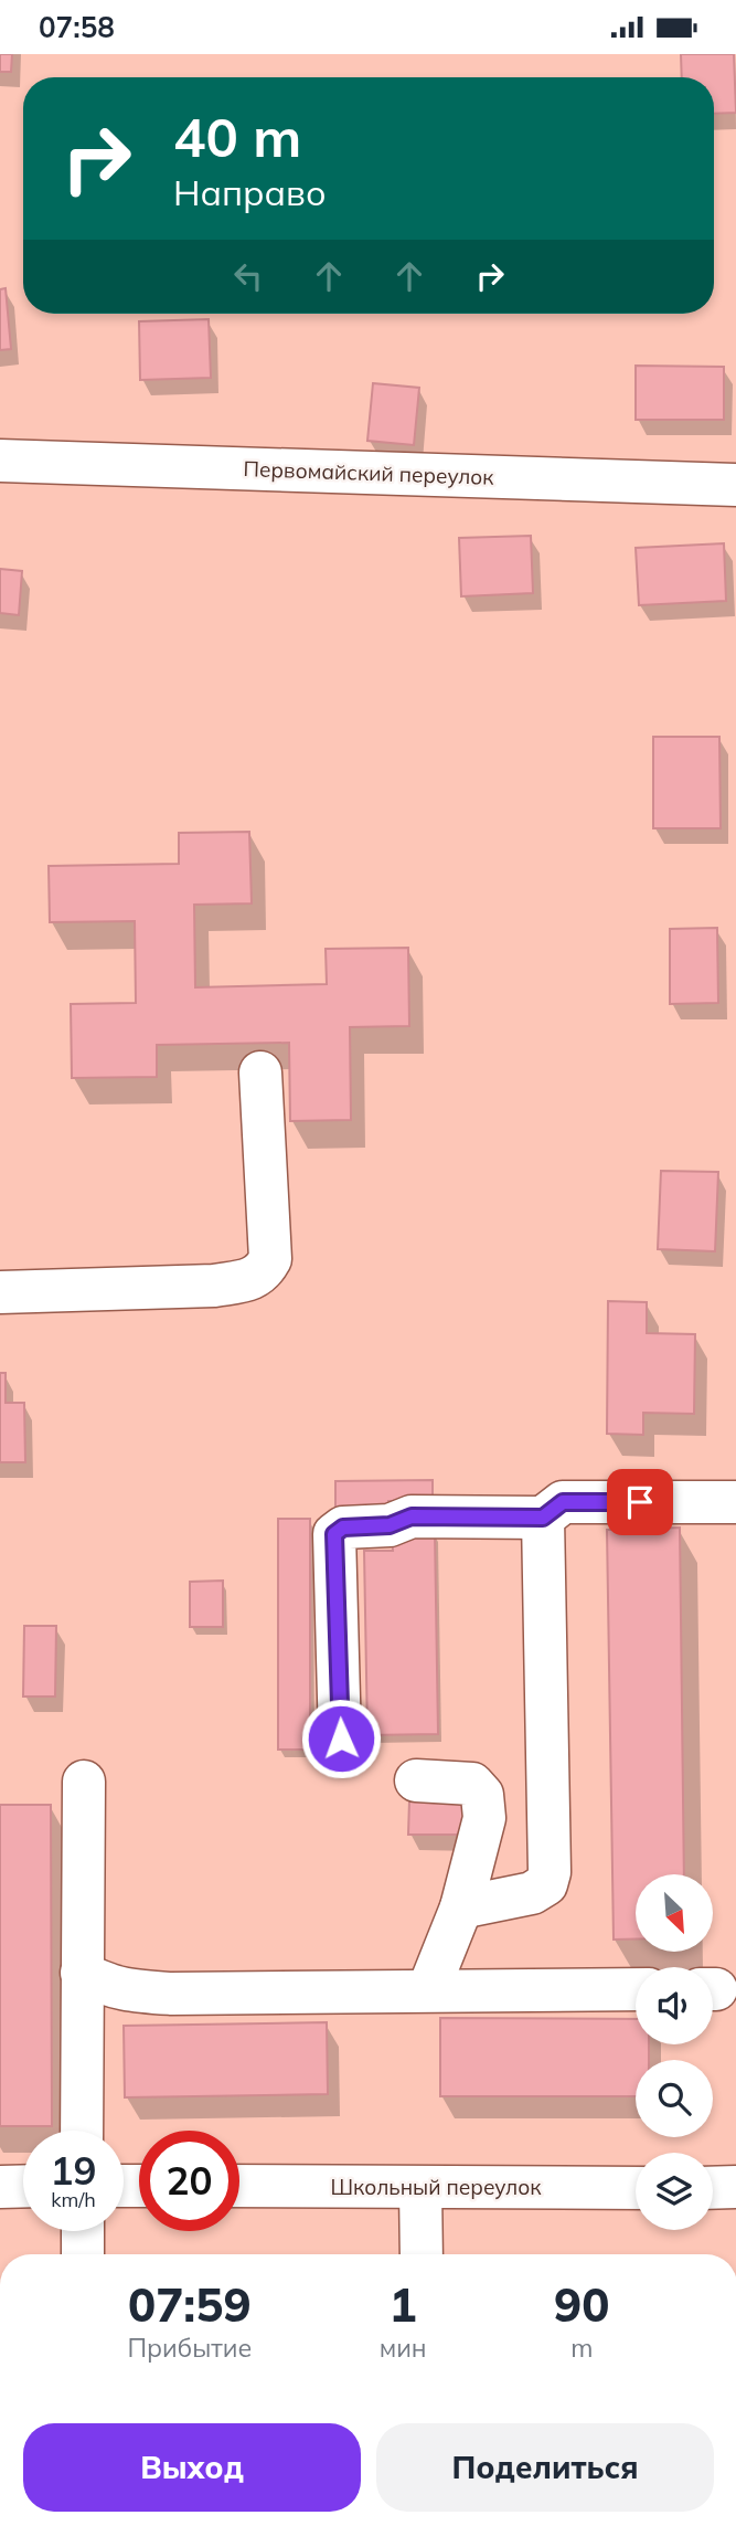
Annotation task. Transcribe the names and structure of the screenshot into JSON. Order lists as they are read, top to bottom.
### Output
{
  "streets": {
    "street": ["Первомайский переулок", "Школьный переулок"]
  },
  "north": "bottom right",
  "page": {
    "status": "07:58",
    "turn": ["40 m", "Направо"],
    "speed": "19 km/h",
    "limit": "20",
    "eta": [
      "07:59",
      "Прибытие",
      "1",
      "мин",
      "90",
      "m"
    ],
    "buttons": ["Выход", "Поделиться"]
  }
}
